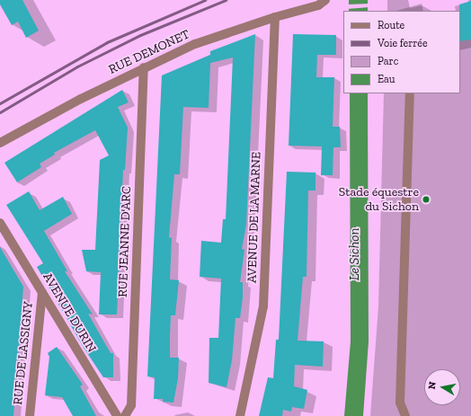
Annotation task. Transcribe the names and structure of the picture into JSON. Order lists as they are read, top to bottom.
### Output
{
  "streets": {
    "street": [
      "RUE DEMONET",
      "AVENUE DE LA MARNE",
      "RUE JEANNE D'ARC",
      "AVENUE DURIN",
      "RUE DE LASSIGNY"
    ]
  },
  "crossings": [
    ["RUE DEMONET", "AVENUE DE LA MARNE"],
    ["RUE DEMONET", "RUE JEANNE D'ARC"],
    ["AVENUE DURIN", "RUE DE LASSIGNY"]
  ],
  "water": ["Le Sichon"],
  "places": ["Stade équestre du Sichon"],
  "legend": [
    "Route",
    "Voie ferrée",
    "Parc",
    "Eau"
  ],
  "north": "left"
}
